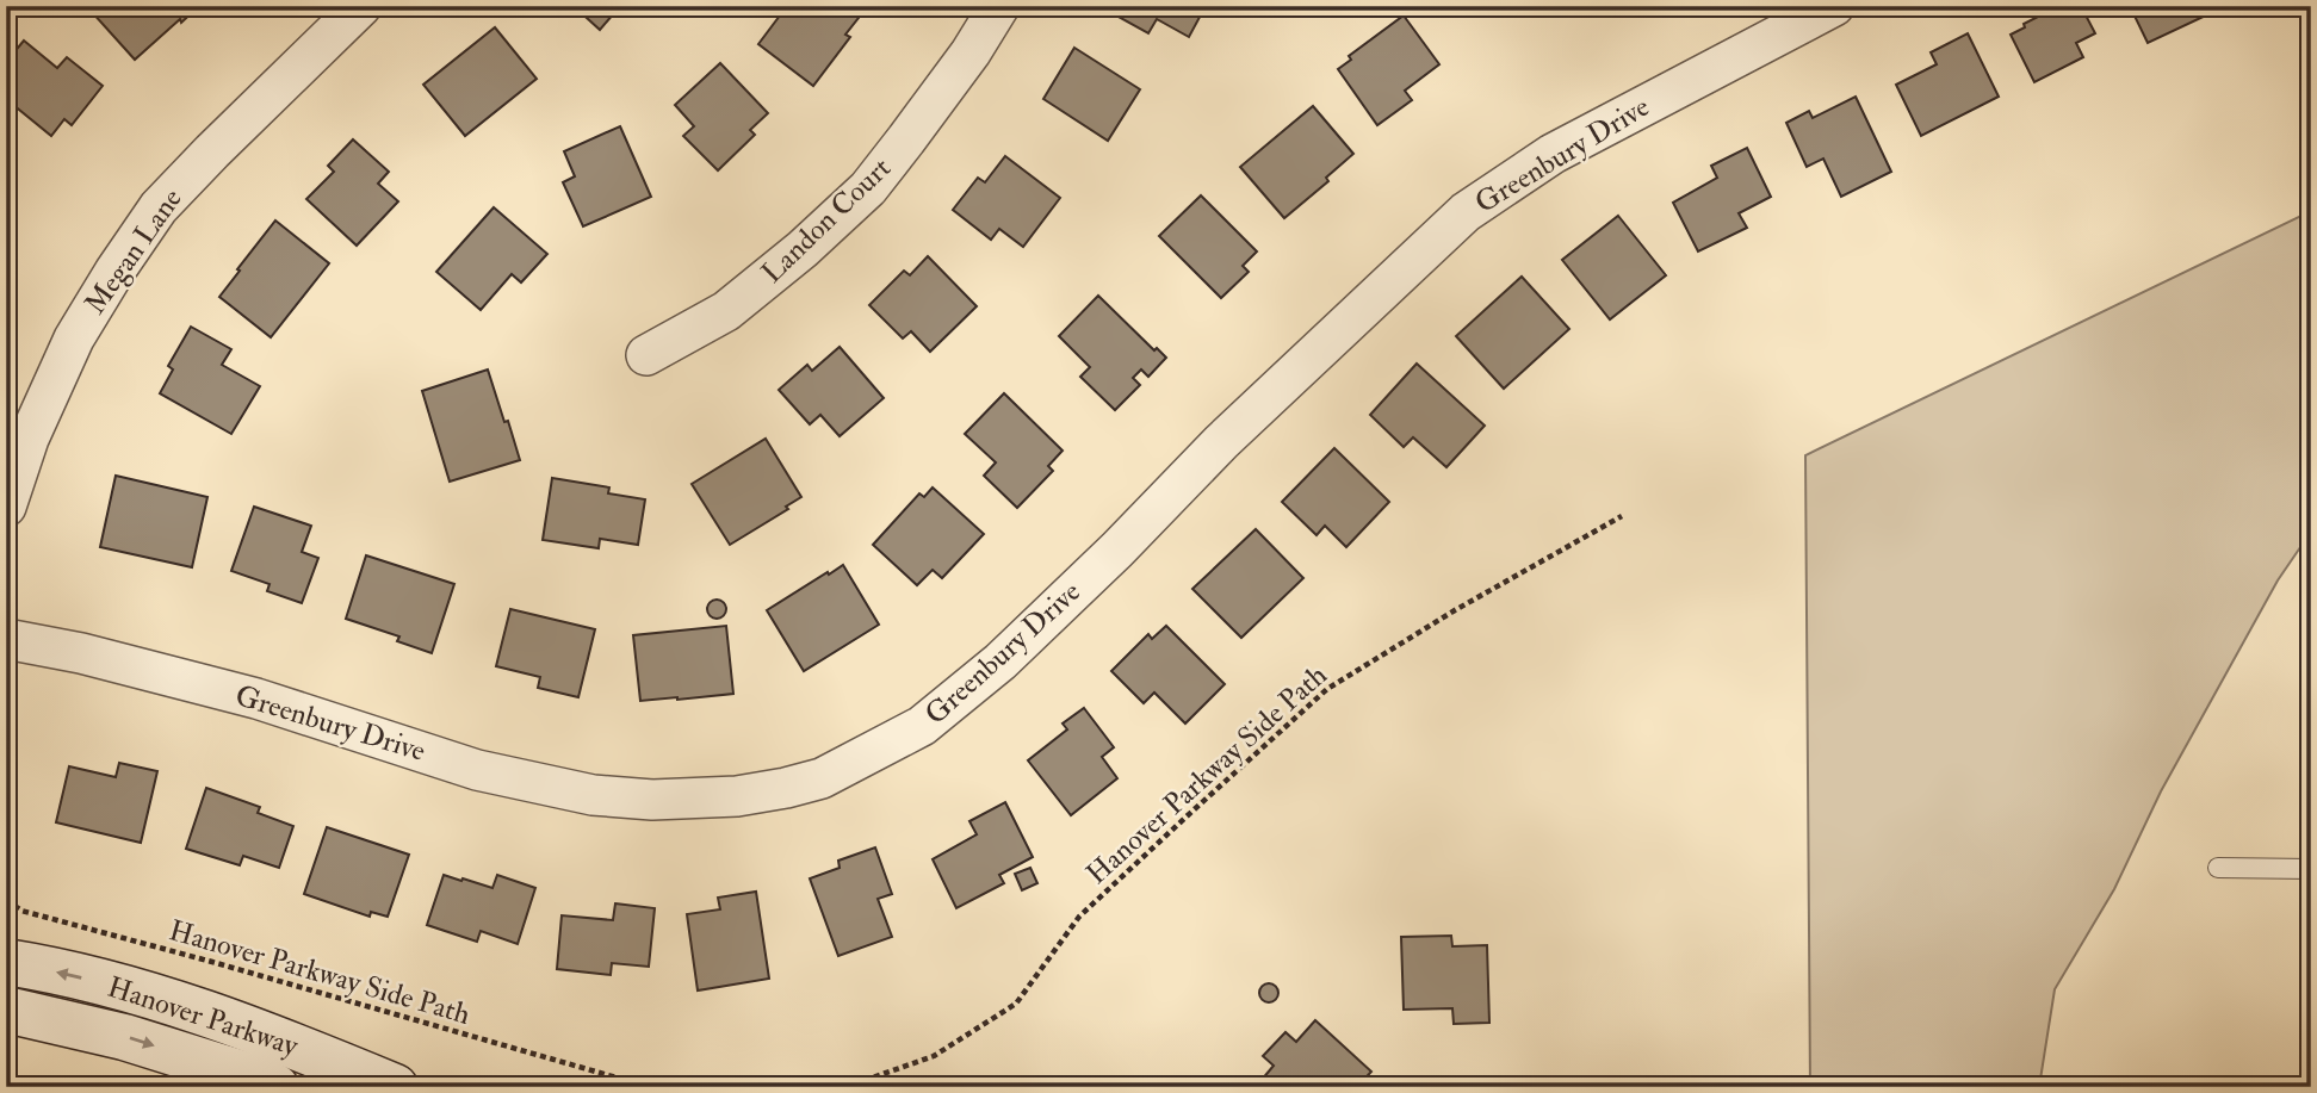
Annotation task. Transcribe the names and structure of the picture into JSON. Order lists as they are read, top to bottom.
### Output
{
  "streets": {
    "street": [
      "Greenbury Drive",
      "Landon Court",
      "Megan Lane",
      "Hanover Parkway"
    ],
    "path": ["Hanover Parkway Side Path"]
  }
}
